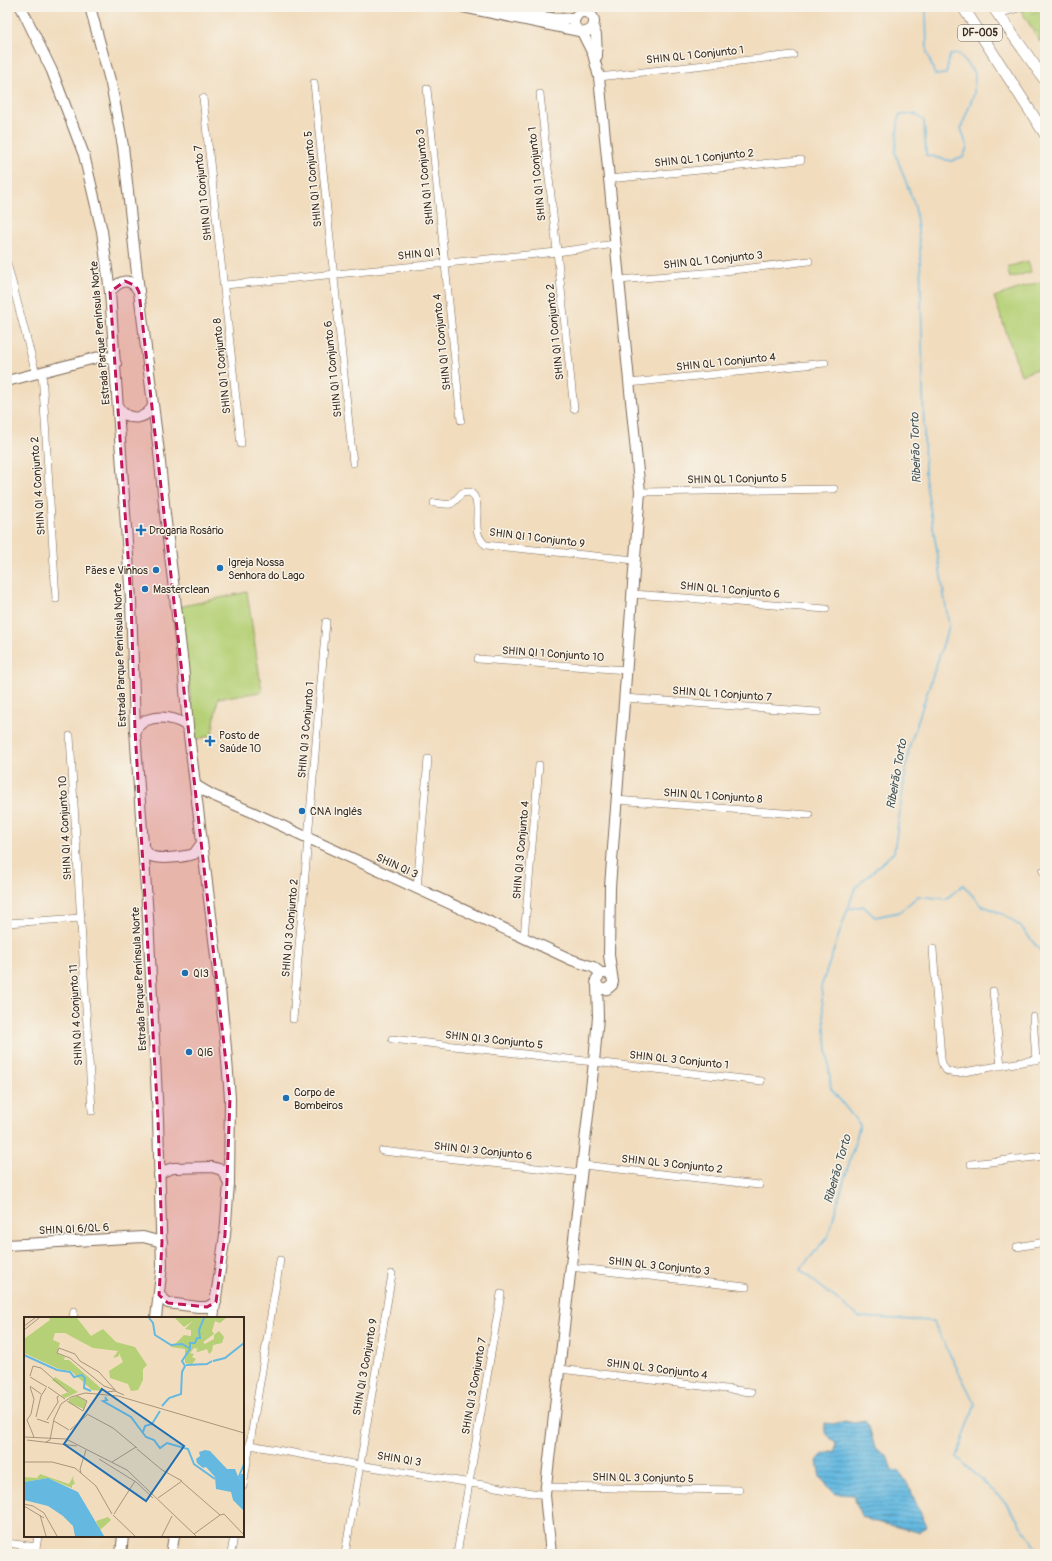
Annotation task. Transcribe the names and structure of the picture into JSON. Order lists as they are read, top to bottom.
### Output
{
  "streets": {
    "main road": [
      "DF-005",
      "Estrada Parque Península Norte",
      "SHIN QI 3",
      "SHIN QI 6/QL 6"
    ],
    "street": [
      "SHIN QL 1 Conjunto 1",
      "SHIN QL 1 Conjunto 2",
      "SHIN QI 1 Conjunto 1",
      "SHIN QI 1 Conjunto 3",
      "SHIN QI 1 Conjunto 5",
      "SHIN QI 1 Conjunto 7",
      "SHIN QI 1",
      "SHIN QL 1 Conjunto 3",
      "SHIN QI 1 Conjunto 2",
      "SHIN QI 1 Conjunto 4",
      "SHIN QL 1 Conjunto 4",
      "SHIN QI 1 Conjunto 8",
      "SHIN QI 1 Conjunto 6",
      "SHIN QL 1 Conjunto 5",
      "SHIN QI 4 Conjunto 2",
      "SHIN QI 1 Conjunto 9",
      "SHIN QL 1 Conjunto 6",
      "SHIN QI 1 Conjunto 10",
      "SHIN QL 1 Conjunto 7",
      "SHIN QI 3 Conjunto 1",
      "SHIN QL 1 Conjunto 8",
      "SHIN QI 4 Conjunto 10",
      "SHIN QI 3 Conjunto 4",
      "SHIN QI 3 Conjunto 2",
      "SHIN QI 4 Conjunto 11",
      "SHIN QI 3 Conjunto 5",
      "SHIN QL 3 Conjunto 1",
      "SHIN QI 3 Conjunto 6",
      "SHIN QL 3 Conjunto 2",
      "SHIN QL 3 Conjunto 3",
      "SHIN QI 3 Conjunto 9",
      "SHIN QL 3 Conjunto 4",
      "SHIN QI 3 Conjunto 7",
      "SHIN QL 3 Conjunto 5"
    ]
  },
  "crossings": [
    ["SHIN QI 1 Conjunto 1", "SHIN QI 1"],
    ["SHIN QI 1 Conjunto 1", "SHIN QI 1 Conjunto 2"],
    ["SHIN QI 1 Conjunto 3", "SHIN QI 1"],
    ["SHIN QI 1 Conjunto 3", "SHIN QI 1 Conjunto 4"],
    ["SHIN QI 1 Conjunto 5", "SHIN QI 1"],
    ["SHIN QI 1 Conjunto 5", "SHIN QI 1 Conjunto 6"],
    ["SHIN QI 1 Conjunto 7", "SHIN QI 1"],
    ["SHIN QI 1 Conjunto 7", "SHIN QI 1 Conjunto 8"],
    ["SHIN QI 1", "SHIN QI 1 Conjunto 2"],
    ["SHIN QI 1", "SHIN QI 1 Conjunto 4"],
    ["SHIN QI 1", "SHIN QI 1 Conjunto 8"],
    ["SHIN QI 1", "SHIN QI 1 Conjunto 6"],
    ["Estrada Parque Península Norte", "SHIN QI 6/QL 6"],
    ["SHIN QI 3 Conjunto 1", "SHIN QI 3"],
    ["SHIN QI 3 Conjunto 1", "SHIN QI 3 Conjunto 2"],
    ["SHIN QI 4 Conjunto 10", "SHIN QI 4 Conjunto 11"],
    ["SHIN QI 3 Conjunto 4", "SHIN QI 3"],
    ["SHIN QI 3", "SHIN QI 3 Conjunto 2"],
    ["SHIN QI 3", "SHIN QI 3 Conjunto 9"],
    ["SHIN QI 3", "SHIN QI 3 Conjunto 7"],
    ["SHIN QI 3", "SHIN QL 3 Conjunto 5"],
    ["SHIN QI 3 Conjunto 5", "SHIN QL 3 Conjunto 1"],
    ["SHIN QI 3 Conjunto 6", "SHIN QL 3 Conjunto 2"]
  ],
  "water": ["Ribeirão Torto"],
  "places": {
    "health": ["Drogaria Rosário", "Posto de Saúde 10"],
    "other": [
      "Igreja Nossa Senhora do Lago",
      "Pães e Vinhos",
      "Masterclean",
      "CNA Inglês",
      "QI3",
      "QI6",
      "Corpo de Bombeiros"
    ]
  }
}
